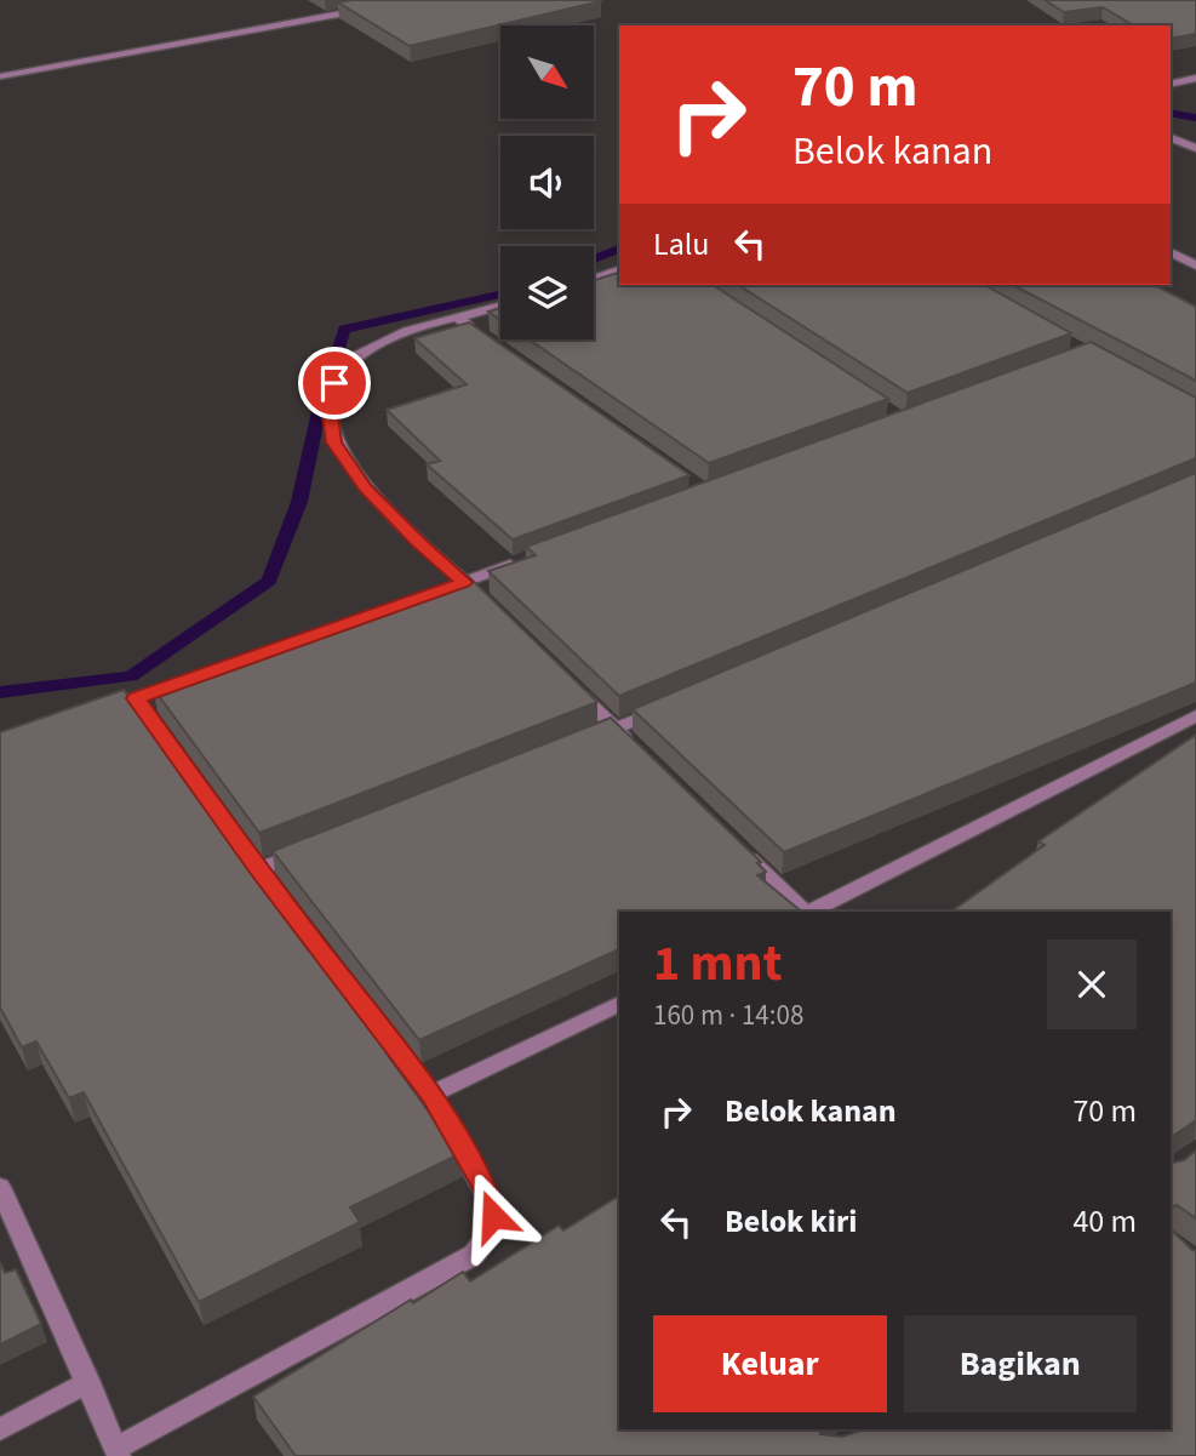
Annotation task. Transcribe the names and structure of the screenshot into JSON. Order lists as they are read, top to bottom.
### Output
{
  "north": "bottom right",
  "page": {
    "turn": ["70 m", "Belok kanan"],
    "then": "Lalu",
    "heading": ["1 mnt", "160 m · 14:08"],
    "list": [
      {
        "name": "Belok kanan",
        "value": "70 m"
      },
      {
        "name": "Belok kiri",
        "value": "40 m"
      }
    ],
    "buttons": ["Keluar", "Bagikan"]
  }
}
